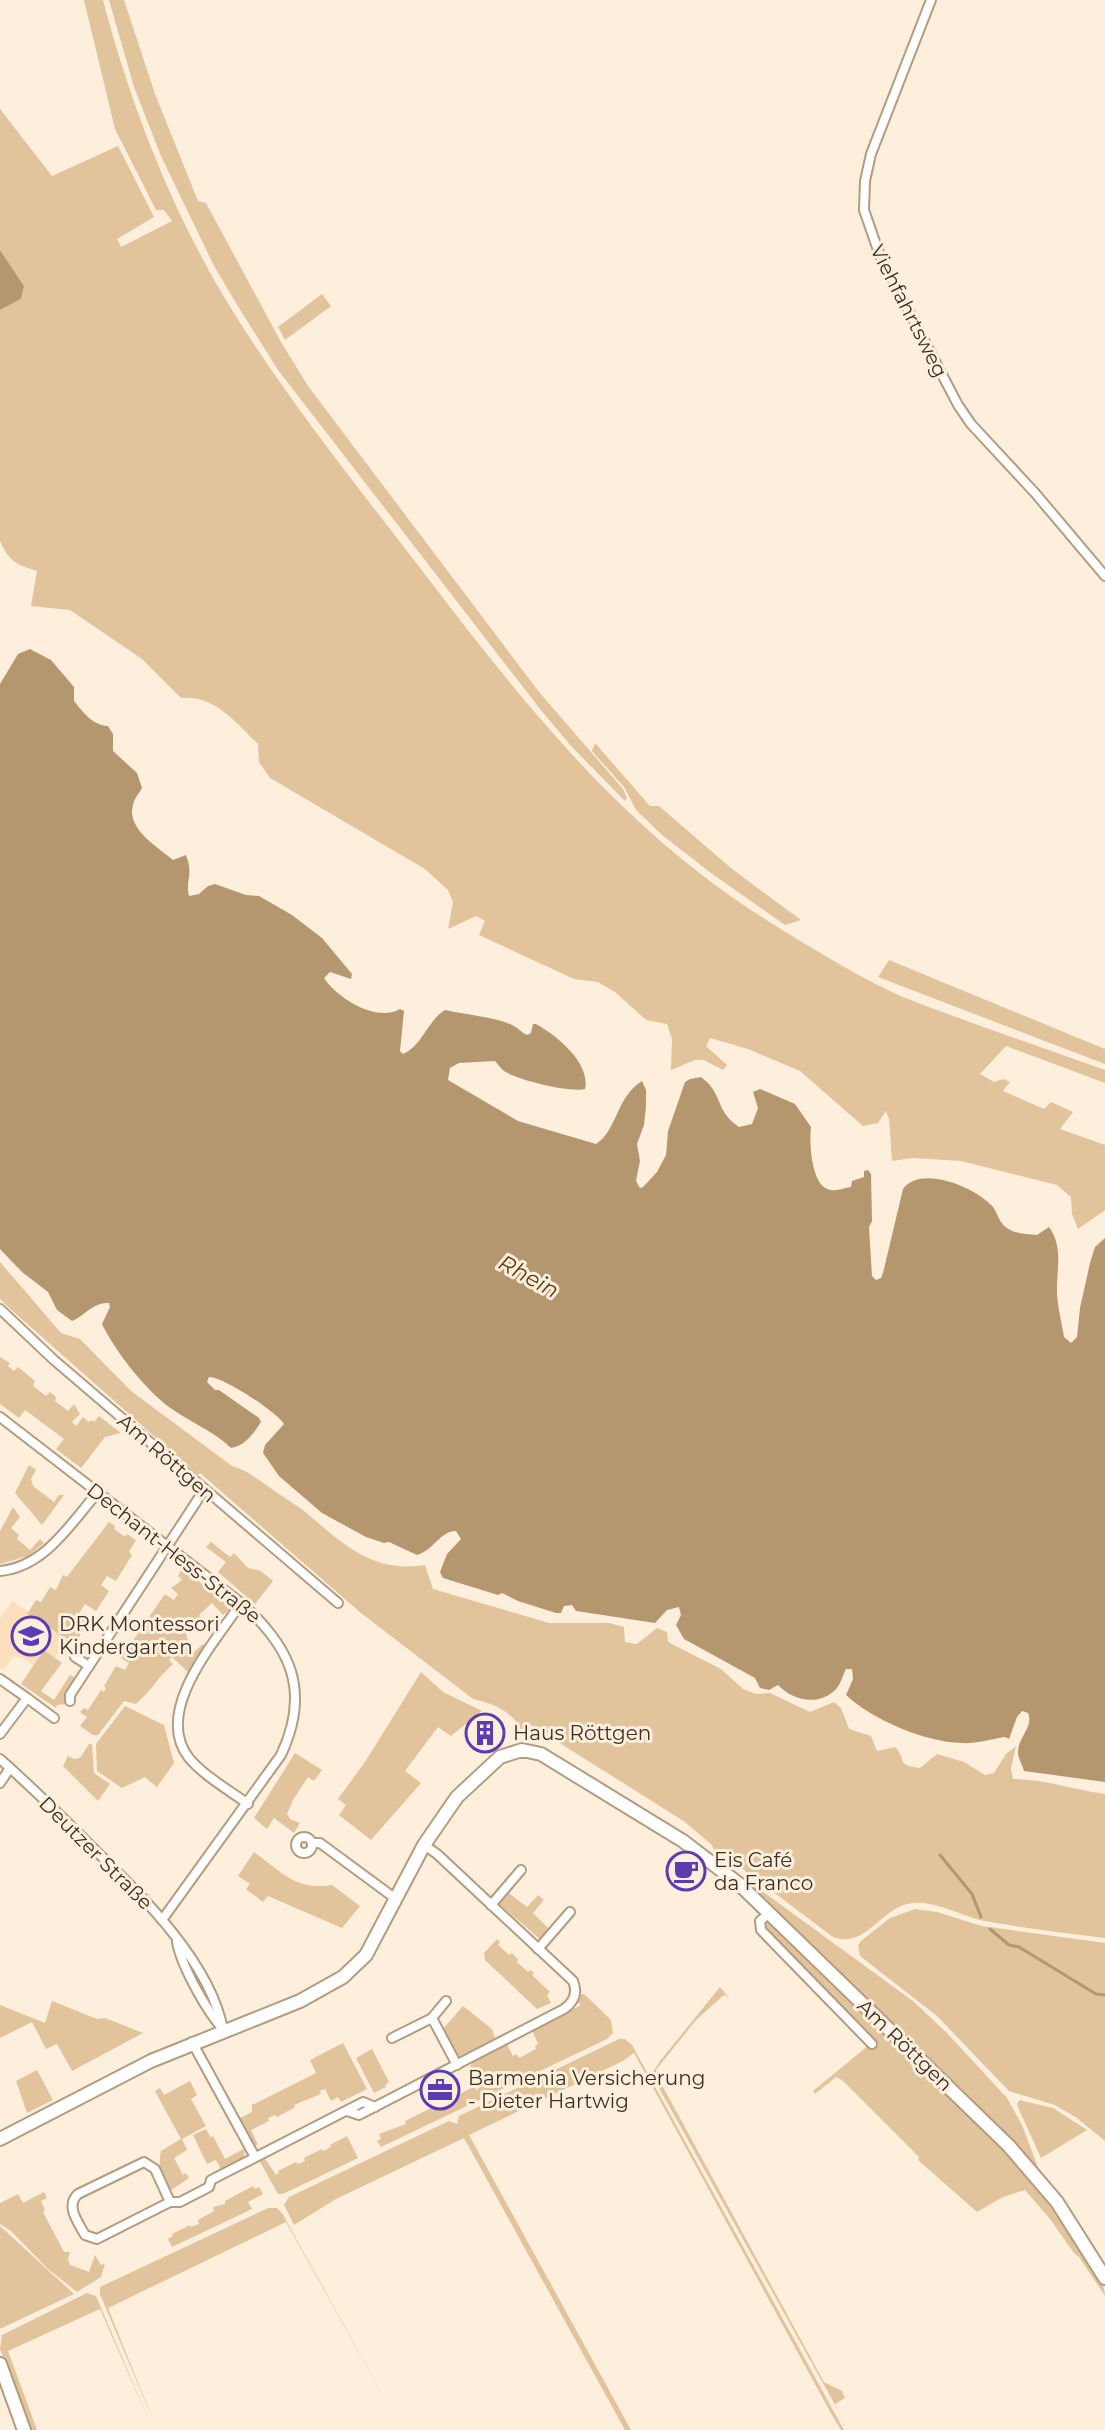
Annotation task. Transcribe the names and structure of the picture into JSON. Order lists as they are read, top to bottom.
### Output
{
  "streets": {
    "street": [
      "Viehfahrtsweg",
      "Am Röttgen",
      "Dechant-Hess-Straße",
      "Deutzer Straße"
    ]
  },
  "crossings": [
    ["Dechant-Hess-Straße", "Deutzer Straße"]
  ],
  "water": ["Rhein"],
  "places": {
    "school or university": ["DRK Montessori Kindergarten"],
    "building": ["Haus Röttgen"],
    "cafe": ["Eis Café da Franco"],
    "office": ["Barmenia Versicherung - Dieter Hartwig"]
  }
}
